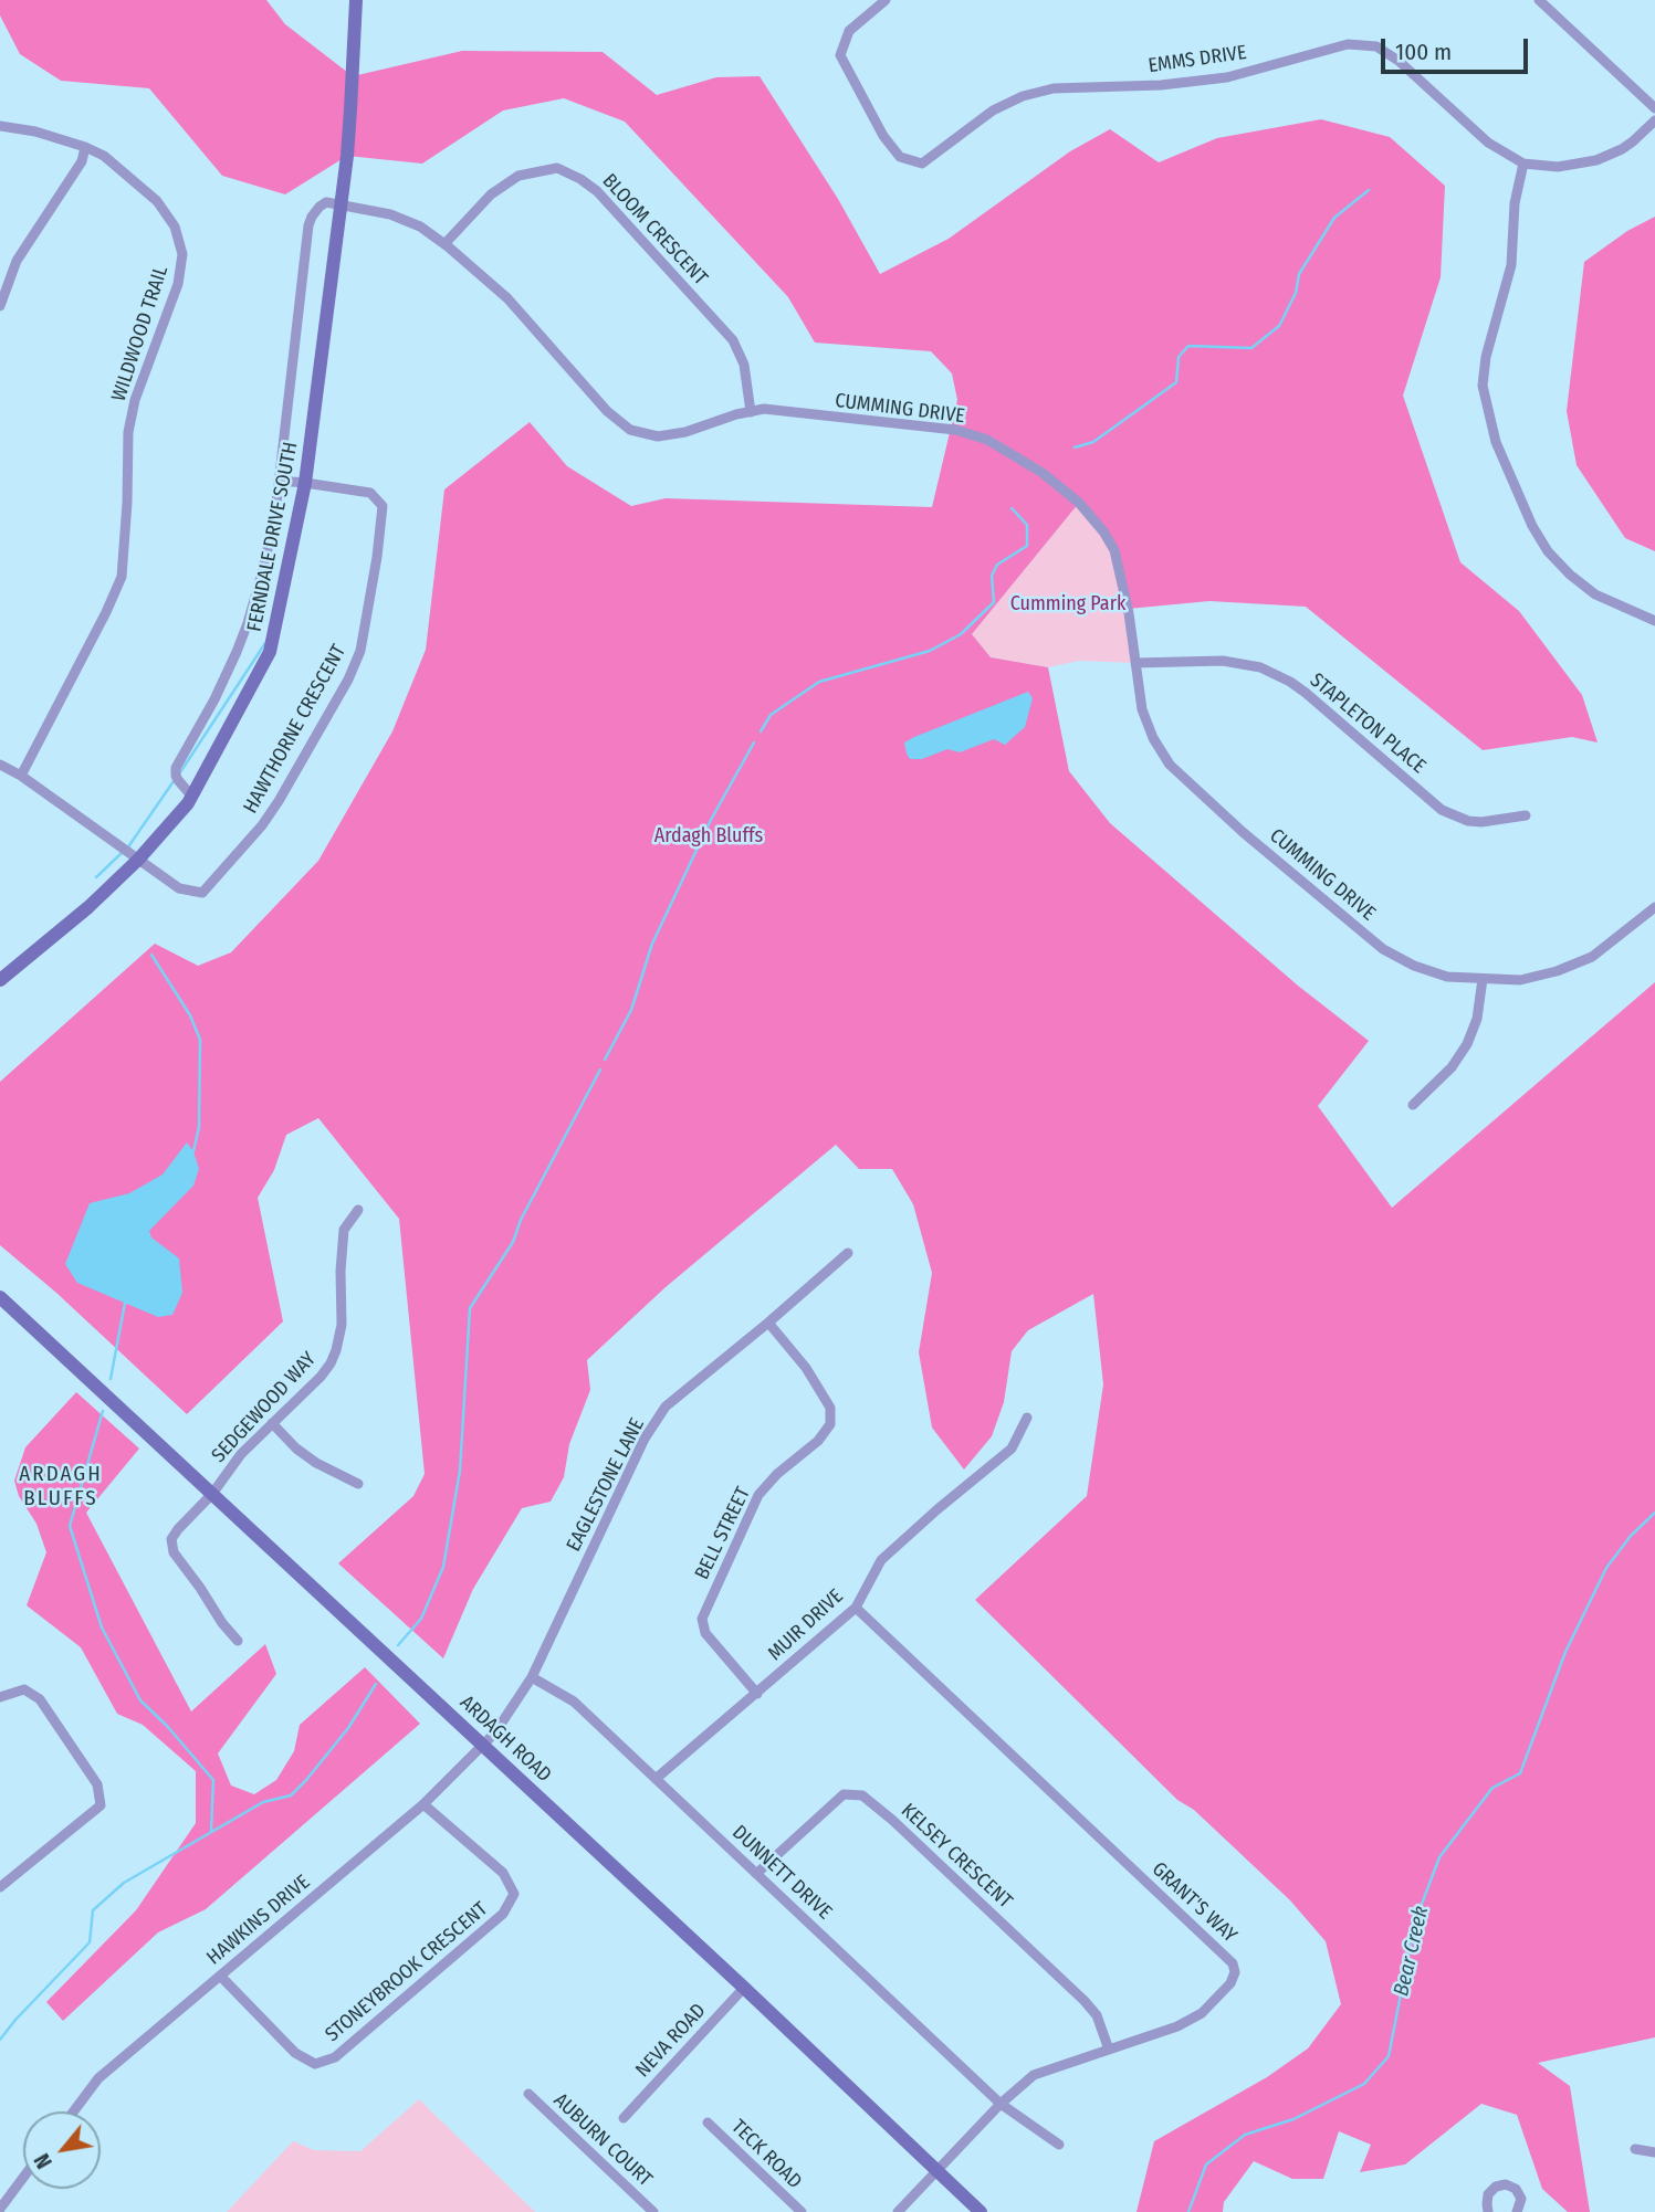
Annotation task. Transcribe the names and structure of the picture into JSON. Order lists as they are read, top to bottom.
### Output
{
  "streets": {
    "street": [
      "EMMS DRIVE",
      "BLOOM CRESCENT",
      "WILDWOOD TRAIL",
      "CUMMING DRIVE",
      "FERNDALE DRIVE SOUTH",
      "STAPLETON PLACE",
      "HAWTHORNE CRESCENT",
      "SEDGEWOOD WAY",
      "EAGLESTONE LANE",
      "BELL STREET",
      "MUIR DRIVE",
      "ARDAGH ROAD",
      "KELSEY CRESCENT",
      "DUNNETT DRIVE",
      "GRANT'S WAY",
      "HAWKINS DRIVE",
      "STONEYBROOK CRESCENT",
      "NEVA ROAD",
      "AUBURN COURT",
      "TECK ROAD"
    ]
  },
  "crossings": [
    ["BLOOM CRESCENT", "CUMMING DRIVE"],
    ["CUMMING DRIVE", "FERNDALE DRIVE SOUTH"],
    ["CUMMING DRIVE", "STAPLETON PLACE"],
    ["FERNDALE DRIVE SOUTH", "HAWTHORNE CRESCENT"],
    ["SEDGEWOOD WAY", "ARDAGH ROAD"],
    ["EAGLESTONE LANE", "BELL STREET"],
    ["EAGLESTONE LANE", "ARDAGH ROAD"],
    ["EAGLESTONE LANE", "DUNNETT DRIVE"],
    ["EAGLESTONE LANE", "HAWKINS DRIVE"],
    ["BELL STREET", "MUIR DRIVE"],
    ["MUIR DRIVE", "DUNNETT DRIVE"],
    ["MUIR DRIVE", "GRANT'S WAY"],
    ["ARDAGH ROAD", "GRANT'S WAY"],
    ["ARDAGH ROAD", "HAWKINS DRIVE"],
    ["ARDAGH ROAD", "NEVA ROAD"],
    ["KELSEY CRESCENT", "DUNNETT DRIVE"],
    ["KELSEY CRESCENT", "GRANT'S WAY"],
    ["DUNNETT DRIVE", "GRANT'S WAY"],
    ["HAWKINS DRIVE", "STONEYBROOK CRESCENT"]
  ],
  "districts": ["ARDAGH BLUFFS"],
  "water": ["Bear Creek"],
  "parks": ["Cumming Park", "Ardagh Bluffs"],
  "scale_bar": "100 m",
  "north": "bottom left"
}
